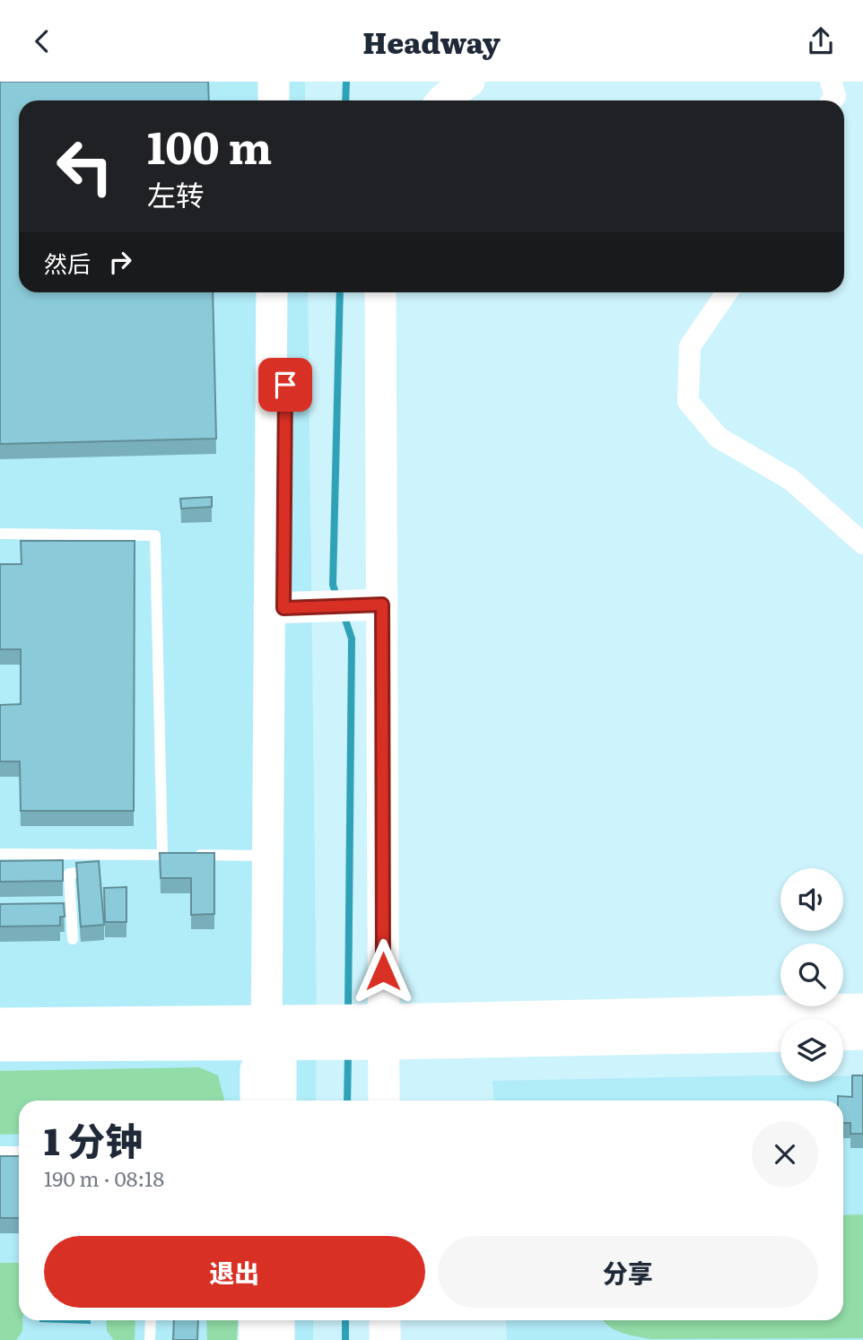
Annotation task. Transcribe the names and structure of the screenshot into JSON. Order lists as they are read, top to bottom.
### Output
{
  "page": {
    "header": "Headway",
    "turn": ["100 m", "左转"],
    "then": "然后",
    "heading": ["1 分钟", "190 m · 08:18"],
    "buttons": ["退出", "分享"]
  }
}
